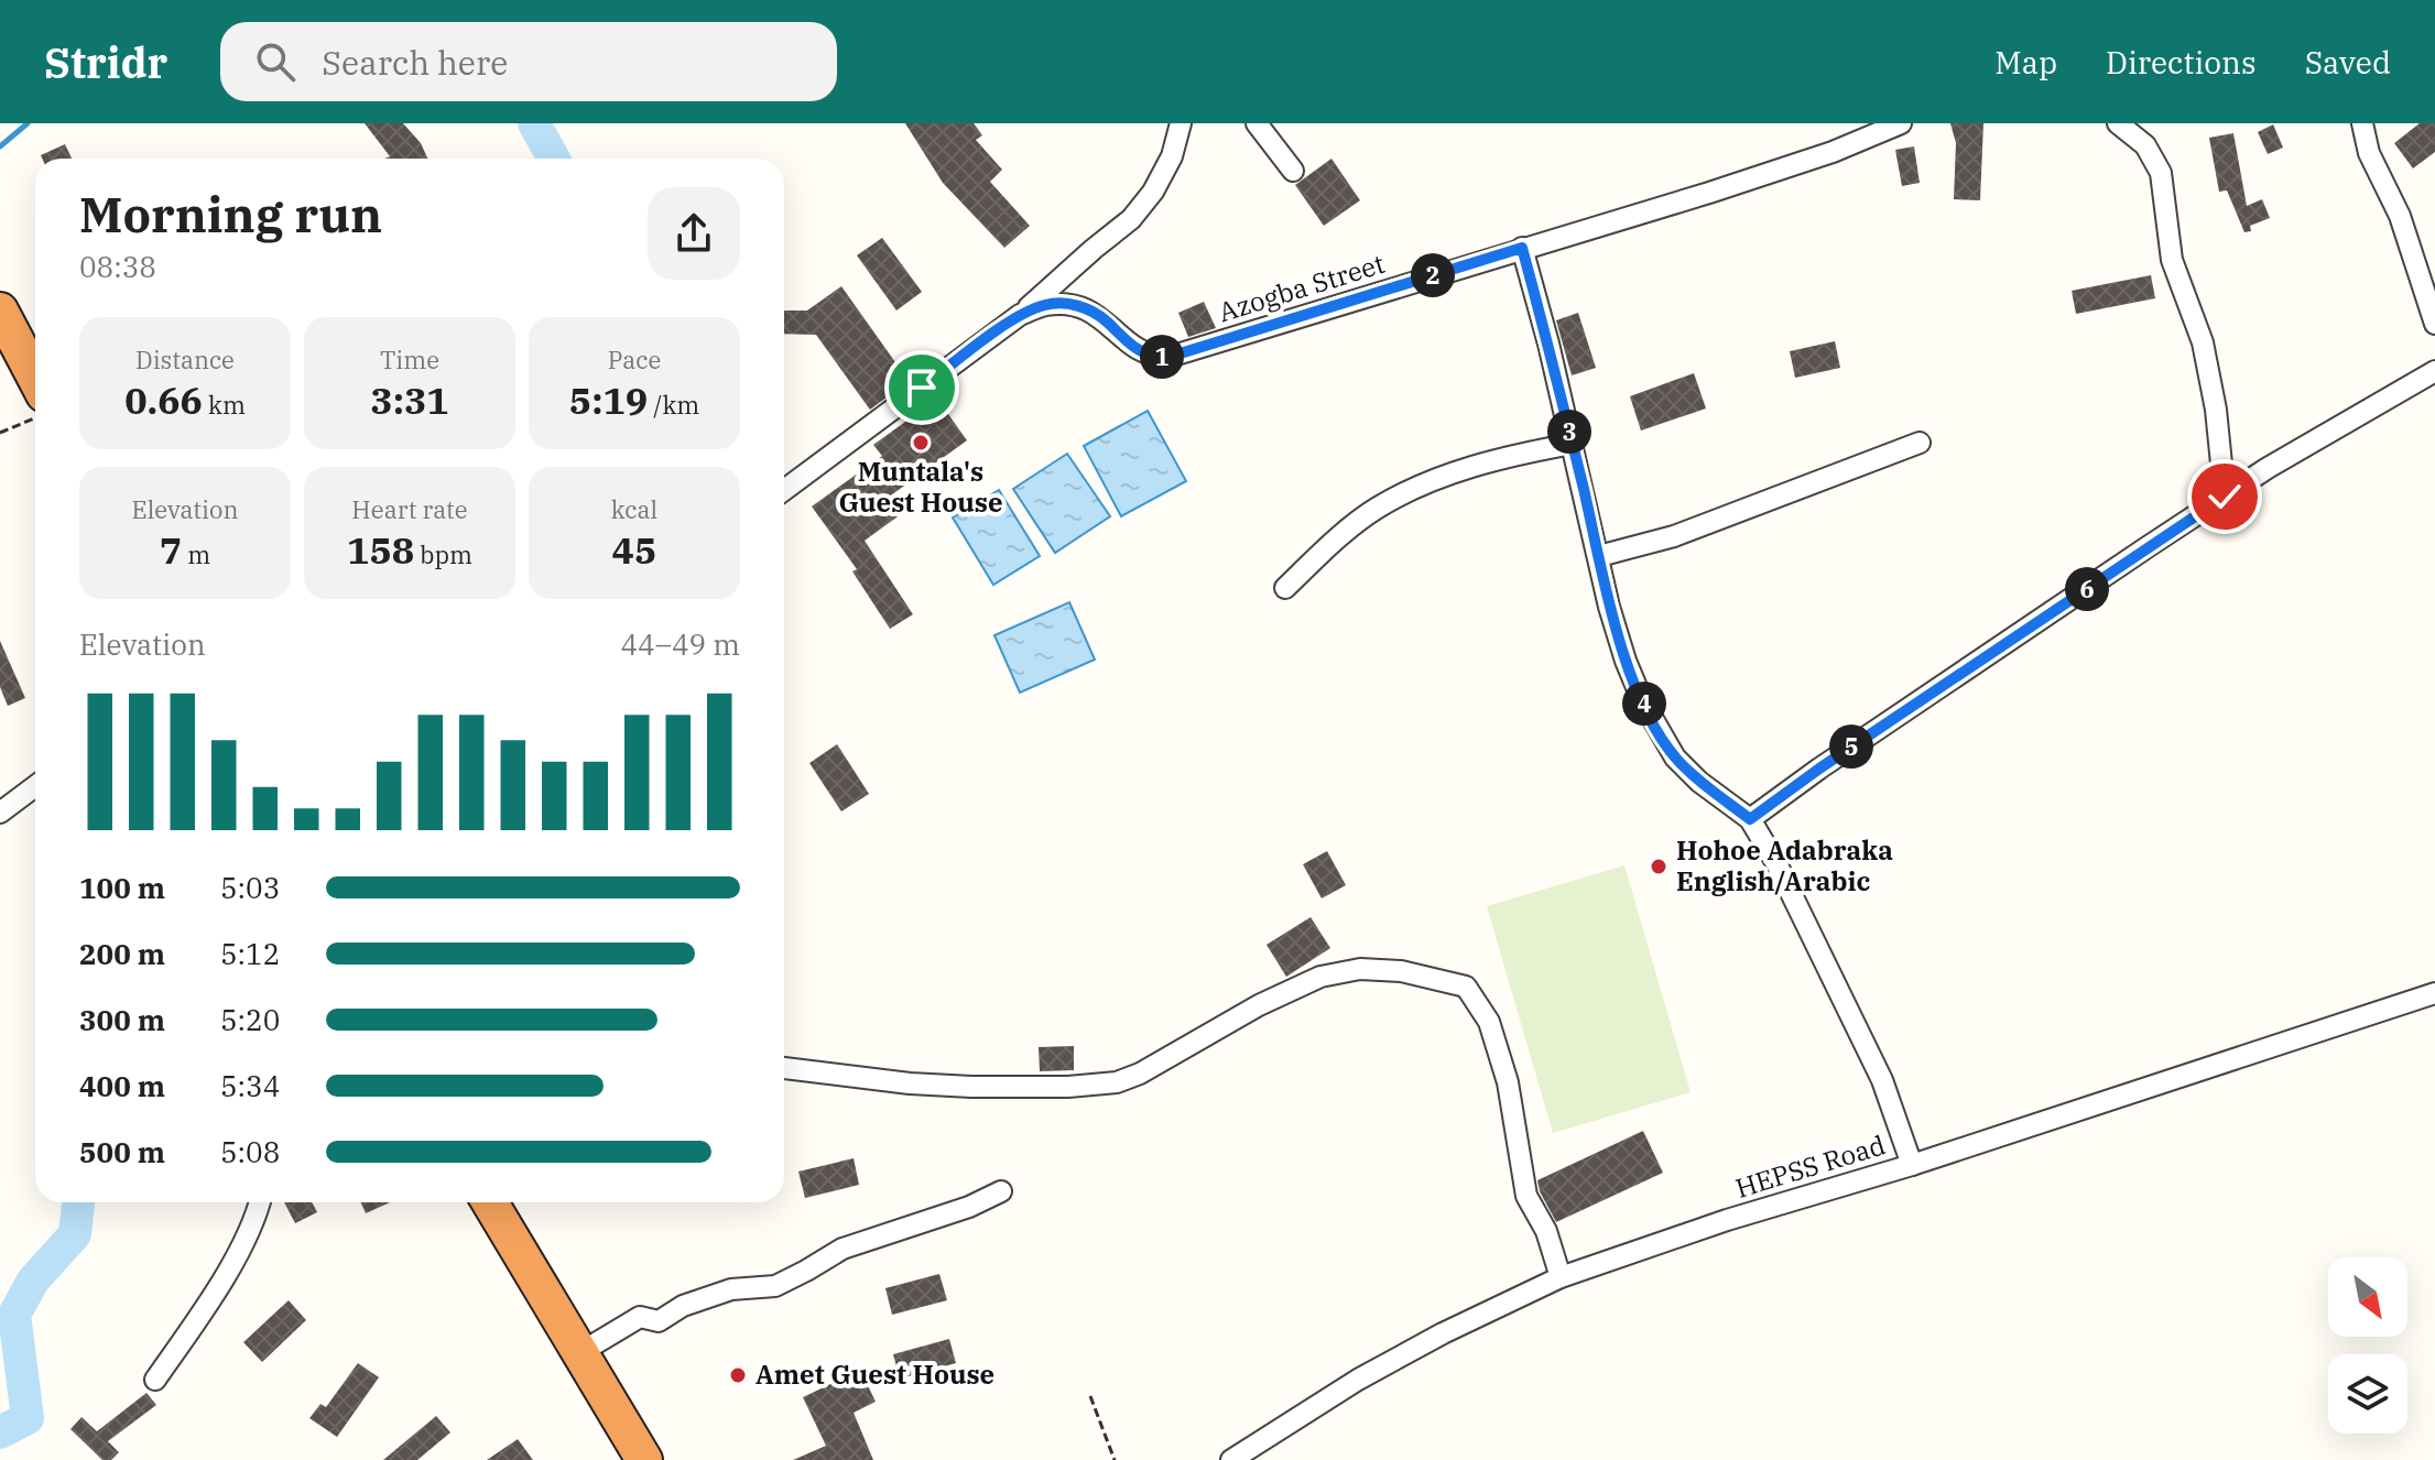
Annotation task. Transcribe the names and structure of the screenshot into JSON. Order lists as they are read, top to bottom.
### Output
{
  "streets": {
    "street": ["Azogba Street", "HEPSS Road"]
  },
  "places": ["Muntala's Guest House", "Hohoe Adabraka English/Arabic", "Amet Guest House"],
  "north": "bottom right",
  "page": {
    "header": "Stridr",
    "search": "Search here",
    "nav": ["Map", "Directions", "Saved"],
    "heading": ["Morning run", "08:38"],
    "pins": [
      "2",
      "1",
      "3",
      "6",
      "4",
      "5"
    ],
    "stats": [
      ["Distance", "0.66 km"],
      ["Time", "3:31"],
      ["Pace", "5:19 /km"],
      ["Elevation", "7 m"],
      ["Heart rate", "158 bpm"],
      ["kcal", "45"]
    ],
    "chart": ["Elevation", "44–49 m"],
    "list": [
      {
        "name": "100 m",
        "note": "5:03"
      },
      {
        "name": "200 m",
        "note": "5:12"
      },
      {
        "name": "300 m",
        "note": "5:20"
      },
      {
        "name": "400 m",
        "note": "5:34"
      },
      {
        "name": "500 m",
        "note": "5:08"
      }
    ]
  }
}
